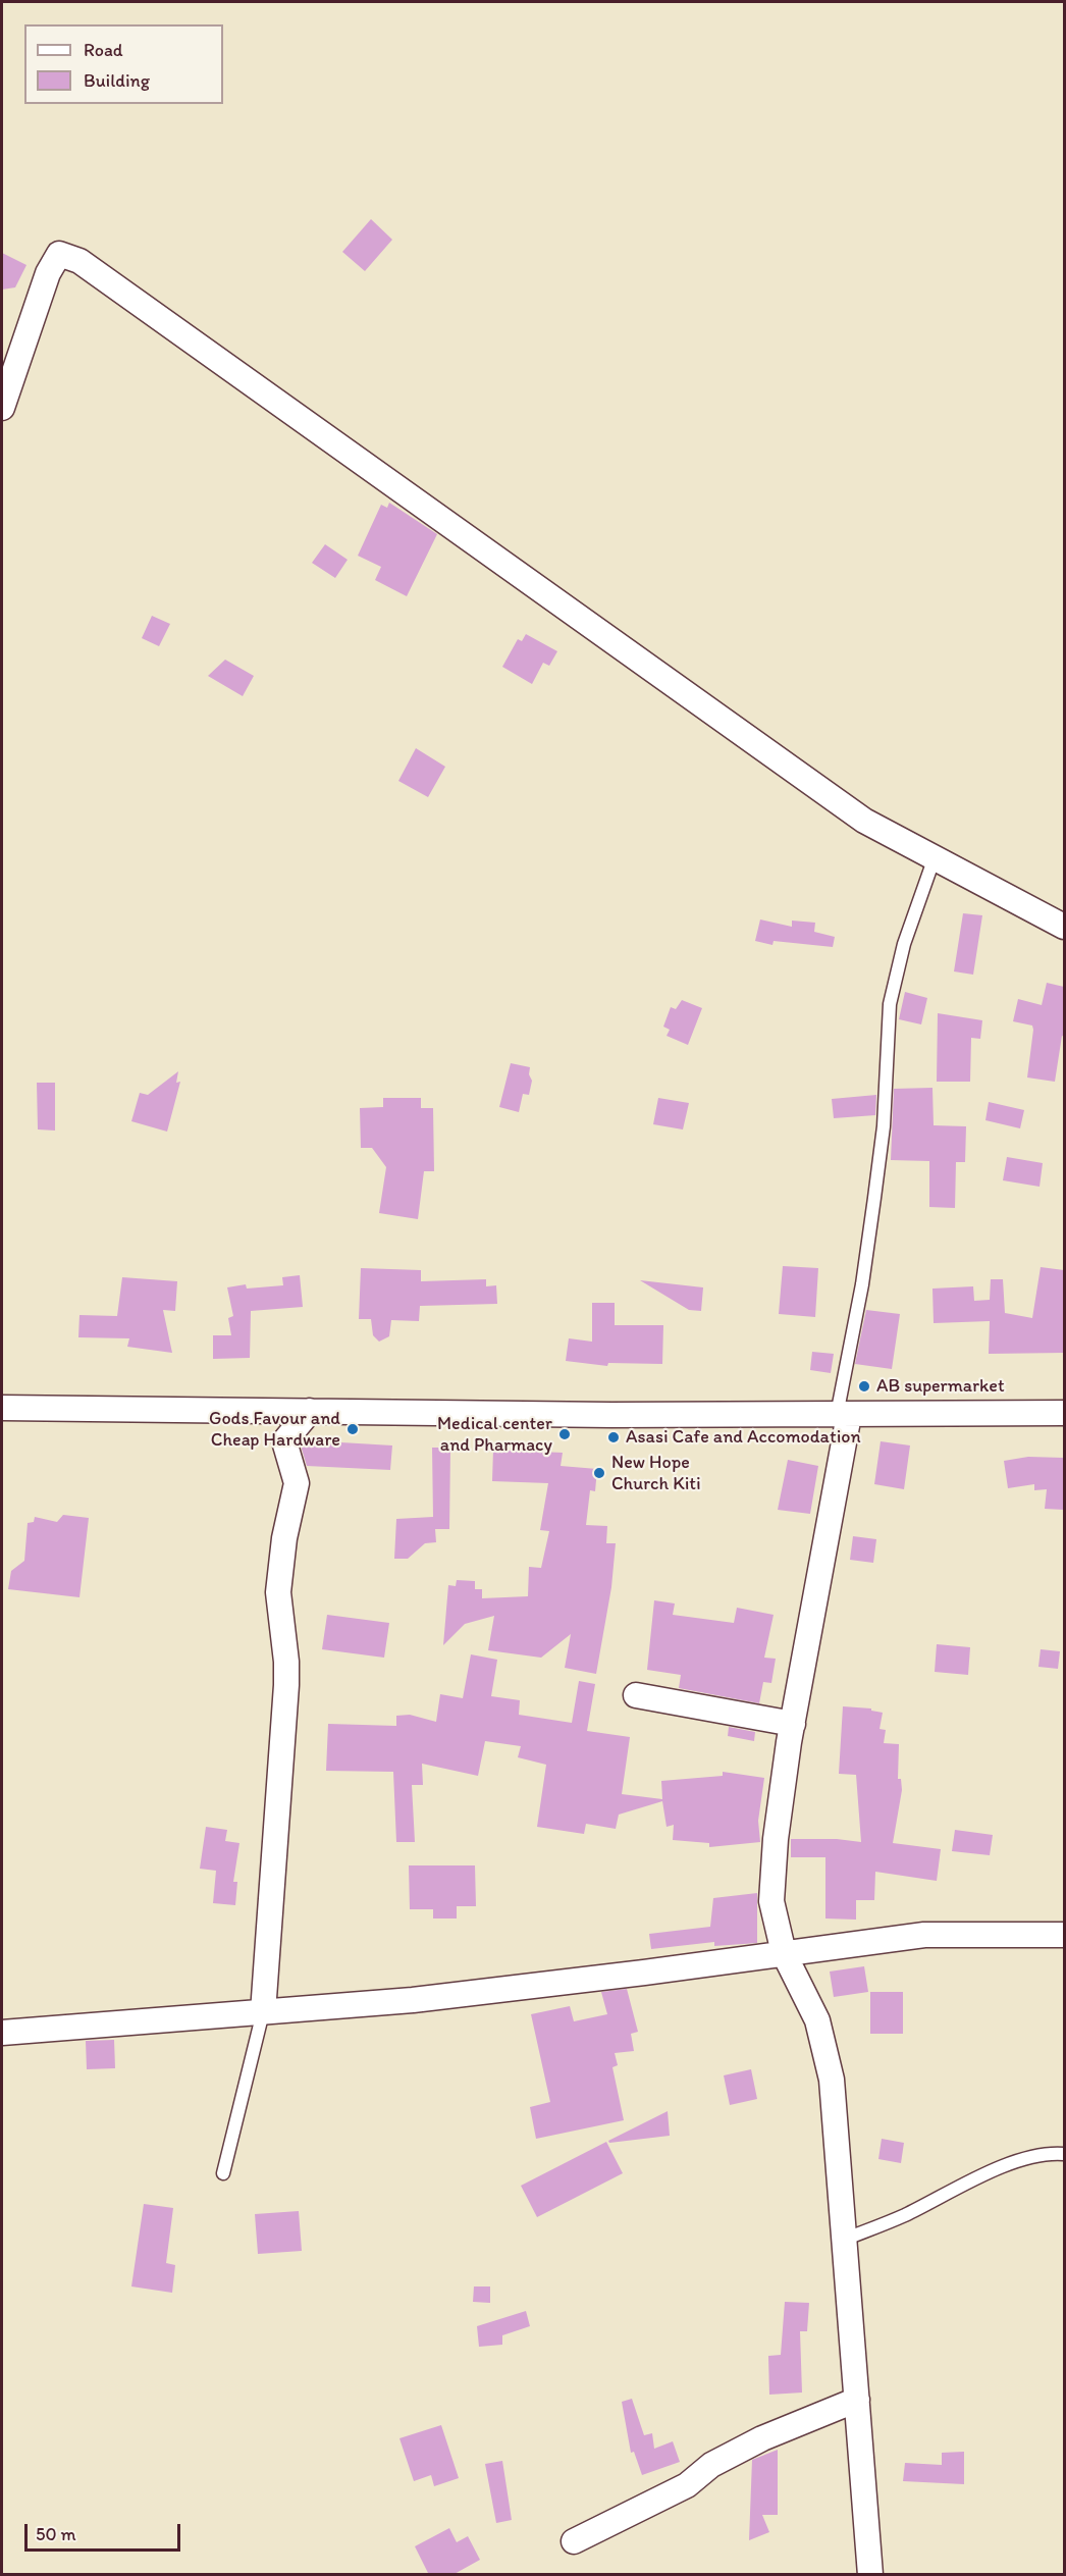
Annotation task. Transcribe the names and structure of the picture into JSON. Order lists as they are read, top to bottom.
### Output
{
  "places": [
    "AB supermarket",
    "Gods Favour and Cheap Hardware",
    "Medical center and Pharmacy",
    "Asasi Cafe and Accomodation",
    "New Hope Church Kiti"
  ],
  "legend": ["Road", "Building"],
  "scale_bar": "50 m"
}
